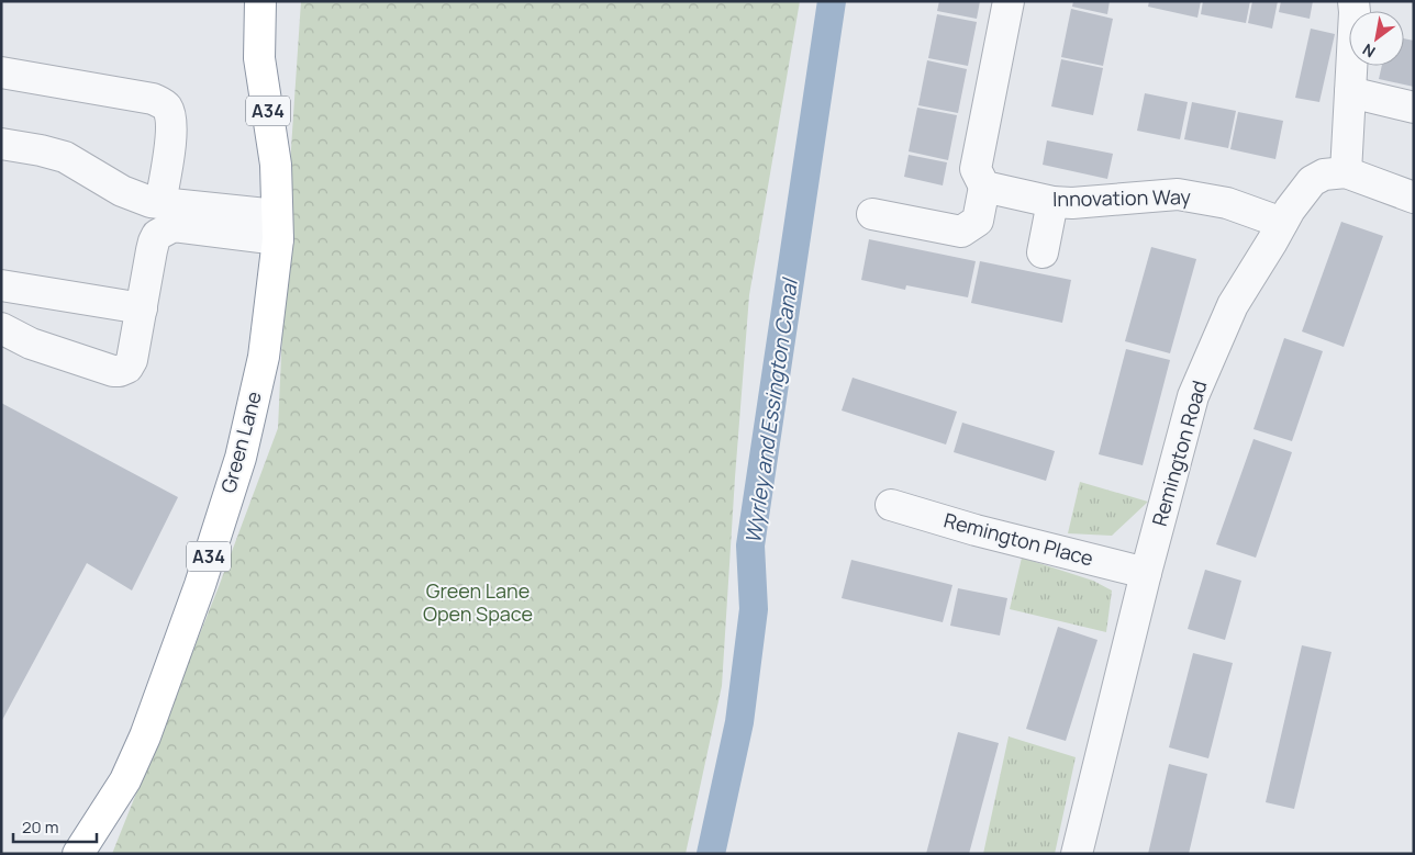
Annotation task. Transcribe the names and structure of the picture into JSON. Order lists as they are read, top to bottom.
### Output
{
  "streets": {
    "highway": ["A34", "Green Lane"],
    "street": ["Innovation Way", "Remington Road", "Remington Place"]
  },
  "crossings": [
    ["Innovation Way", "Remington Road"],
    ["Remington Road", "Remington Place"]
  ],
  "water": ["Wyrley and Essington Canal"],
  "parks": ["Green Lane Open Space"],
  "scale_bar": "20 m",
  "north": "bottom left"
}
